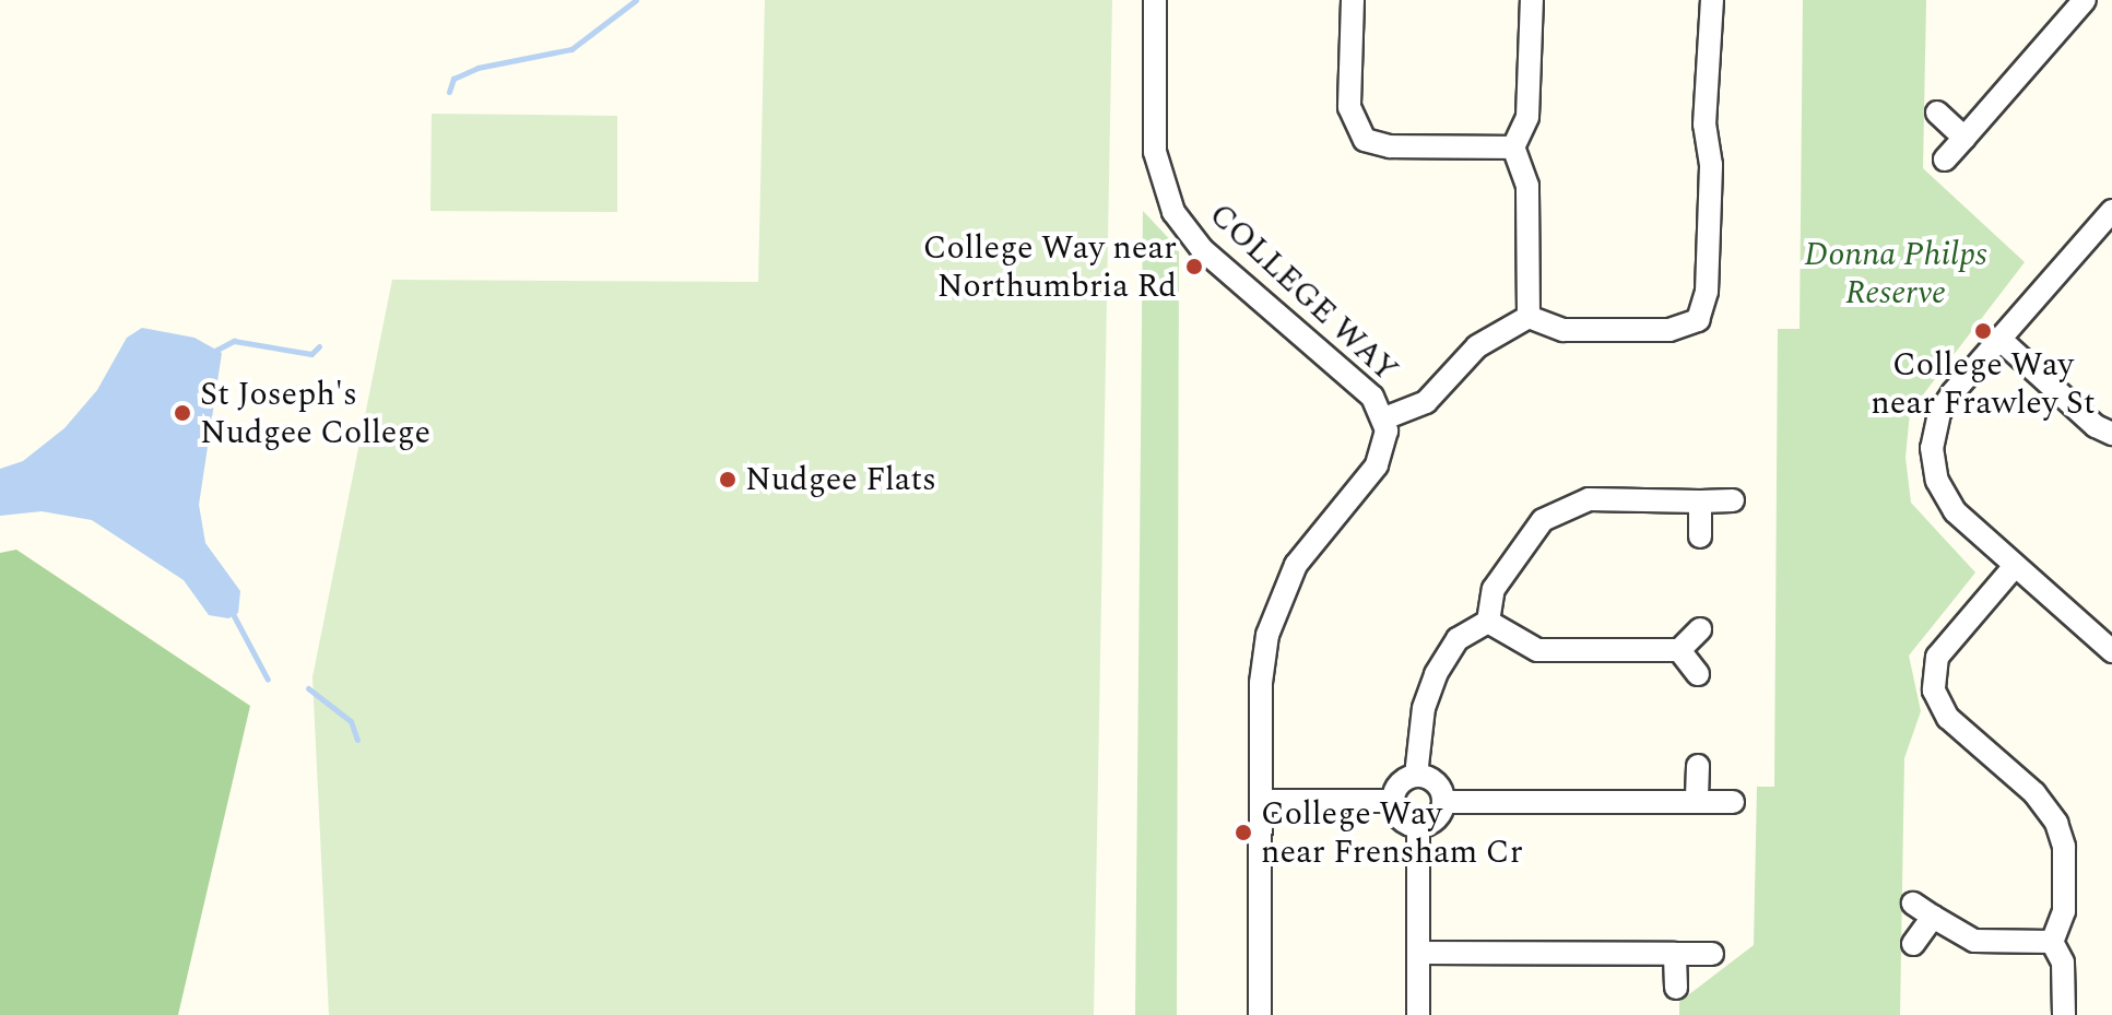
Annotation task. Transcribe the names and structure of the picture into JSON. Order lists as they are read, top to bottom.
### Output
{
  "streets": {
    "street": ["COLLEGE WAY"]
  },
  "parks": ["Donna Philps Reserve"],
  "places": [
    "College Way near Northumbria Rd",
    "College Way near Frawley St",
    "St Joseph's Nudgee College",
    "Nudgee Flats",
    "College Way near Frensham Cr"
  ]
}
